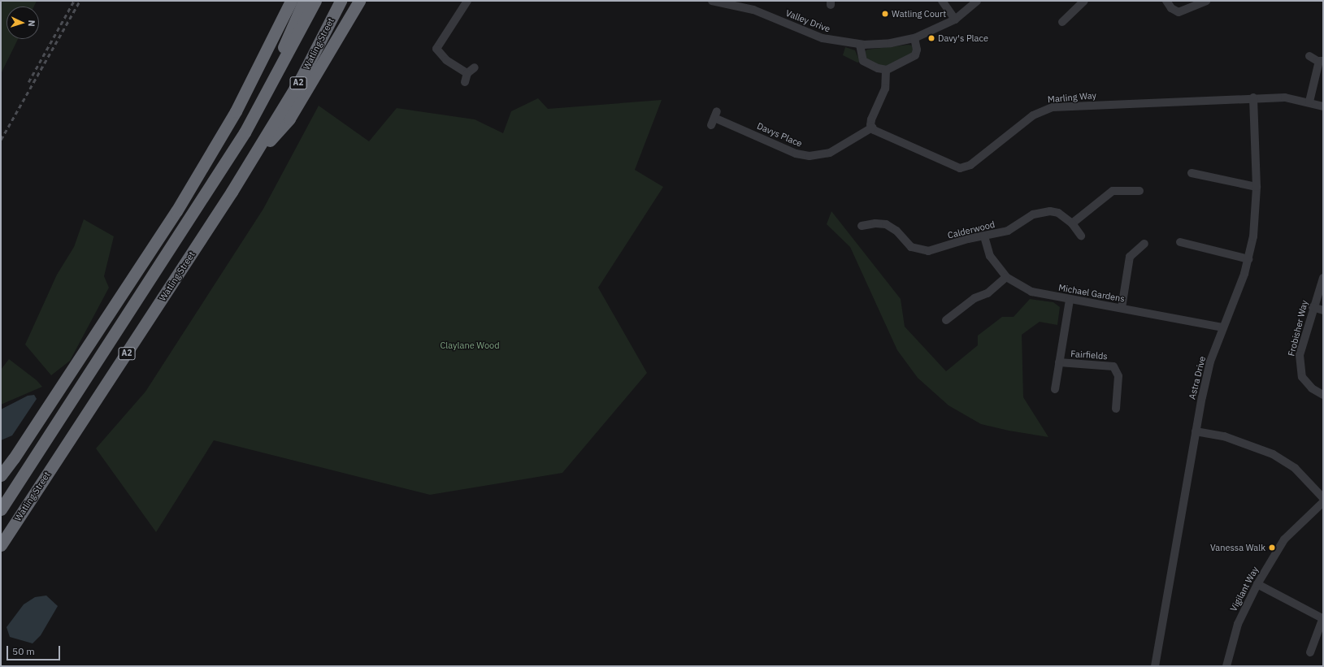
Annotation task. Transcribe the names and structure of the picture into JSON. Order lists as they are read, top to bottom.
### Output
{
  "streets": {
    "highway": ["Watling Street", "A2"],
    "street": [
      "Valley Drive",
      "Marling Way",
      "Davys Place",
      "Calderwood",
      "Michael Gardens",
      "Frobisher Way",
      "Fairfields",
      "Astra Drive",
      "Vigilant Way"
    ]
  },
  "crossings": [
    ["Marling Way", "Davys Place"],
    ["Marling Way", "Astra Drive"],
    ["Calderwood", "Michael Gardens"],
    ["Michael Gardens", "Fairfields"],
    ["Michael Gardens", "Astra Drive"]
  ],
  "parks": ["Claylane Wood"],
  "places": ["Watling Court", "Davy's Place", "Vanessa Walk"],
  "scale_bar": "50 m",
  "north": "right"
}
